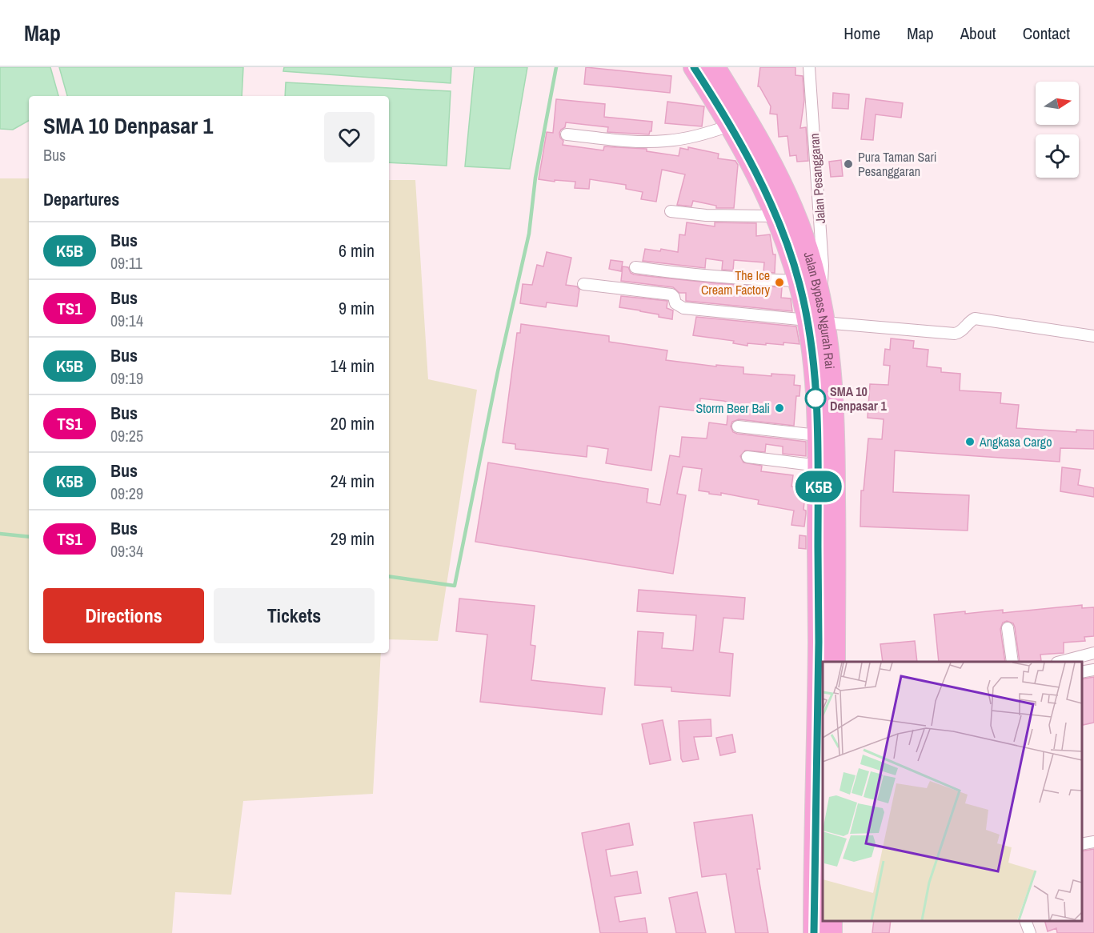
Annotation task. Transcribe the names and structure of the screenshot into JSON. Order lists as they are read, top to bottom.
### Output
{
  "streets": {
    "highway": ["Jalan Bypass Ngurah Rai"],
    "street": ["Jalan Pesanggaran"]
  },
  "crossings": [
    ["Jalan Pesanggaran", "Jalan Bypass Ngurah Rai"]
  ],
  "places": [
    "Pura Taman Sari Pesanggaran",
    "The Ice Cream Factory",
    "SMA 10 Denpasar 1",
    "Storm Beer Bali",
    "Angkasa Cargo"
  ],
  "lines": ["bus line K5B"],
  "north": "right",
  "page": {
    "header": "Map",
    "nav": [
      "Home",
      "Map",
      "About",
      "Contact"
    ],
    "on_map": "K5B",
    "heading": [
      ["SMA 10 Denpasar 1", "Bus"],
      "Departures"
    ],
    "list": [
      {
        "mark": "K5B",
        "name": "Bus",
        "note": "09:11",
        "value": "6 min"
      },
      {
        "mark": "TS1",
        "name": "Bus",
        "note": "09:14",
        "value": "9 min"
      },
      {
        "mark": "K5B",
        "name": "Bus",
        "note": "09:19",
        "value": "14 min"
      },
      {
        "mark": "TS1",
        "name": "Bus",
        "note": "09:25",
        "value": "20 min"
      },
      {
        "mark": "K5B",
        "name": "Bus",
        "note": "09:29",
        "value": "24 min"
      },
      {
        "mark": "TS1",
        "name": "Bus",
        "note": "09:34",
        "value": "29 min"
      }
    ],
    "buttons": ["Directions", "Tickets"]
  }
}
